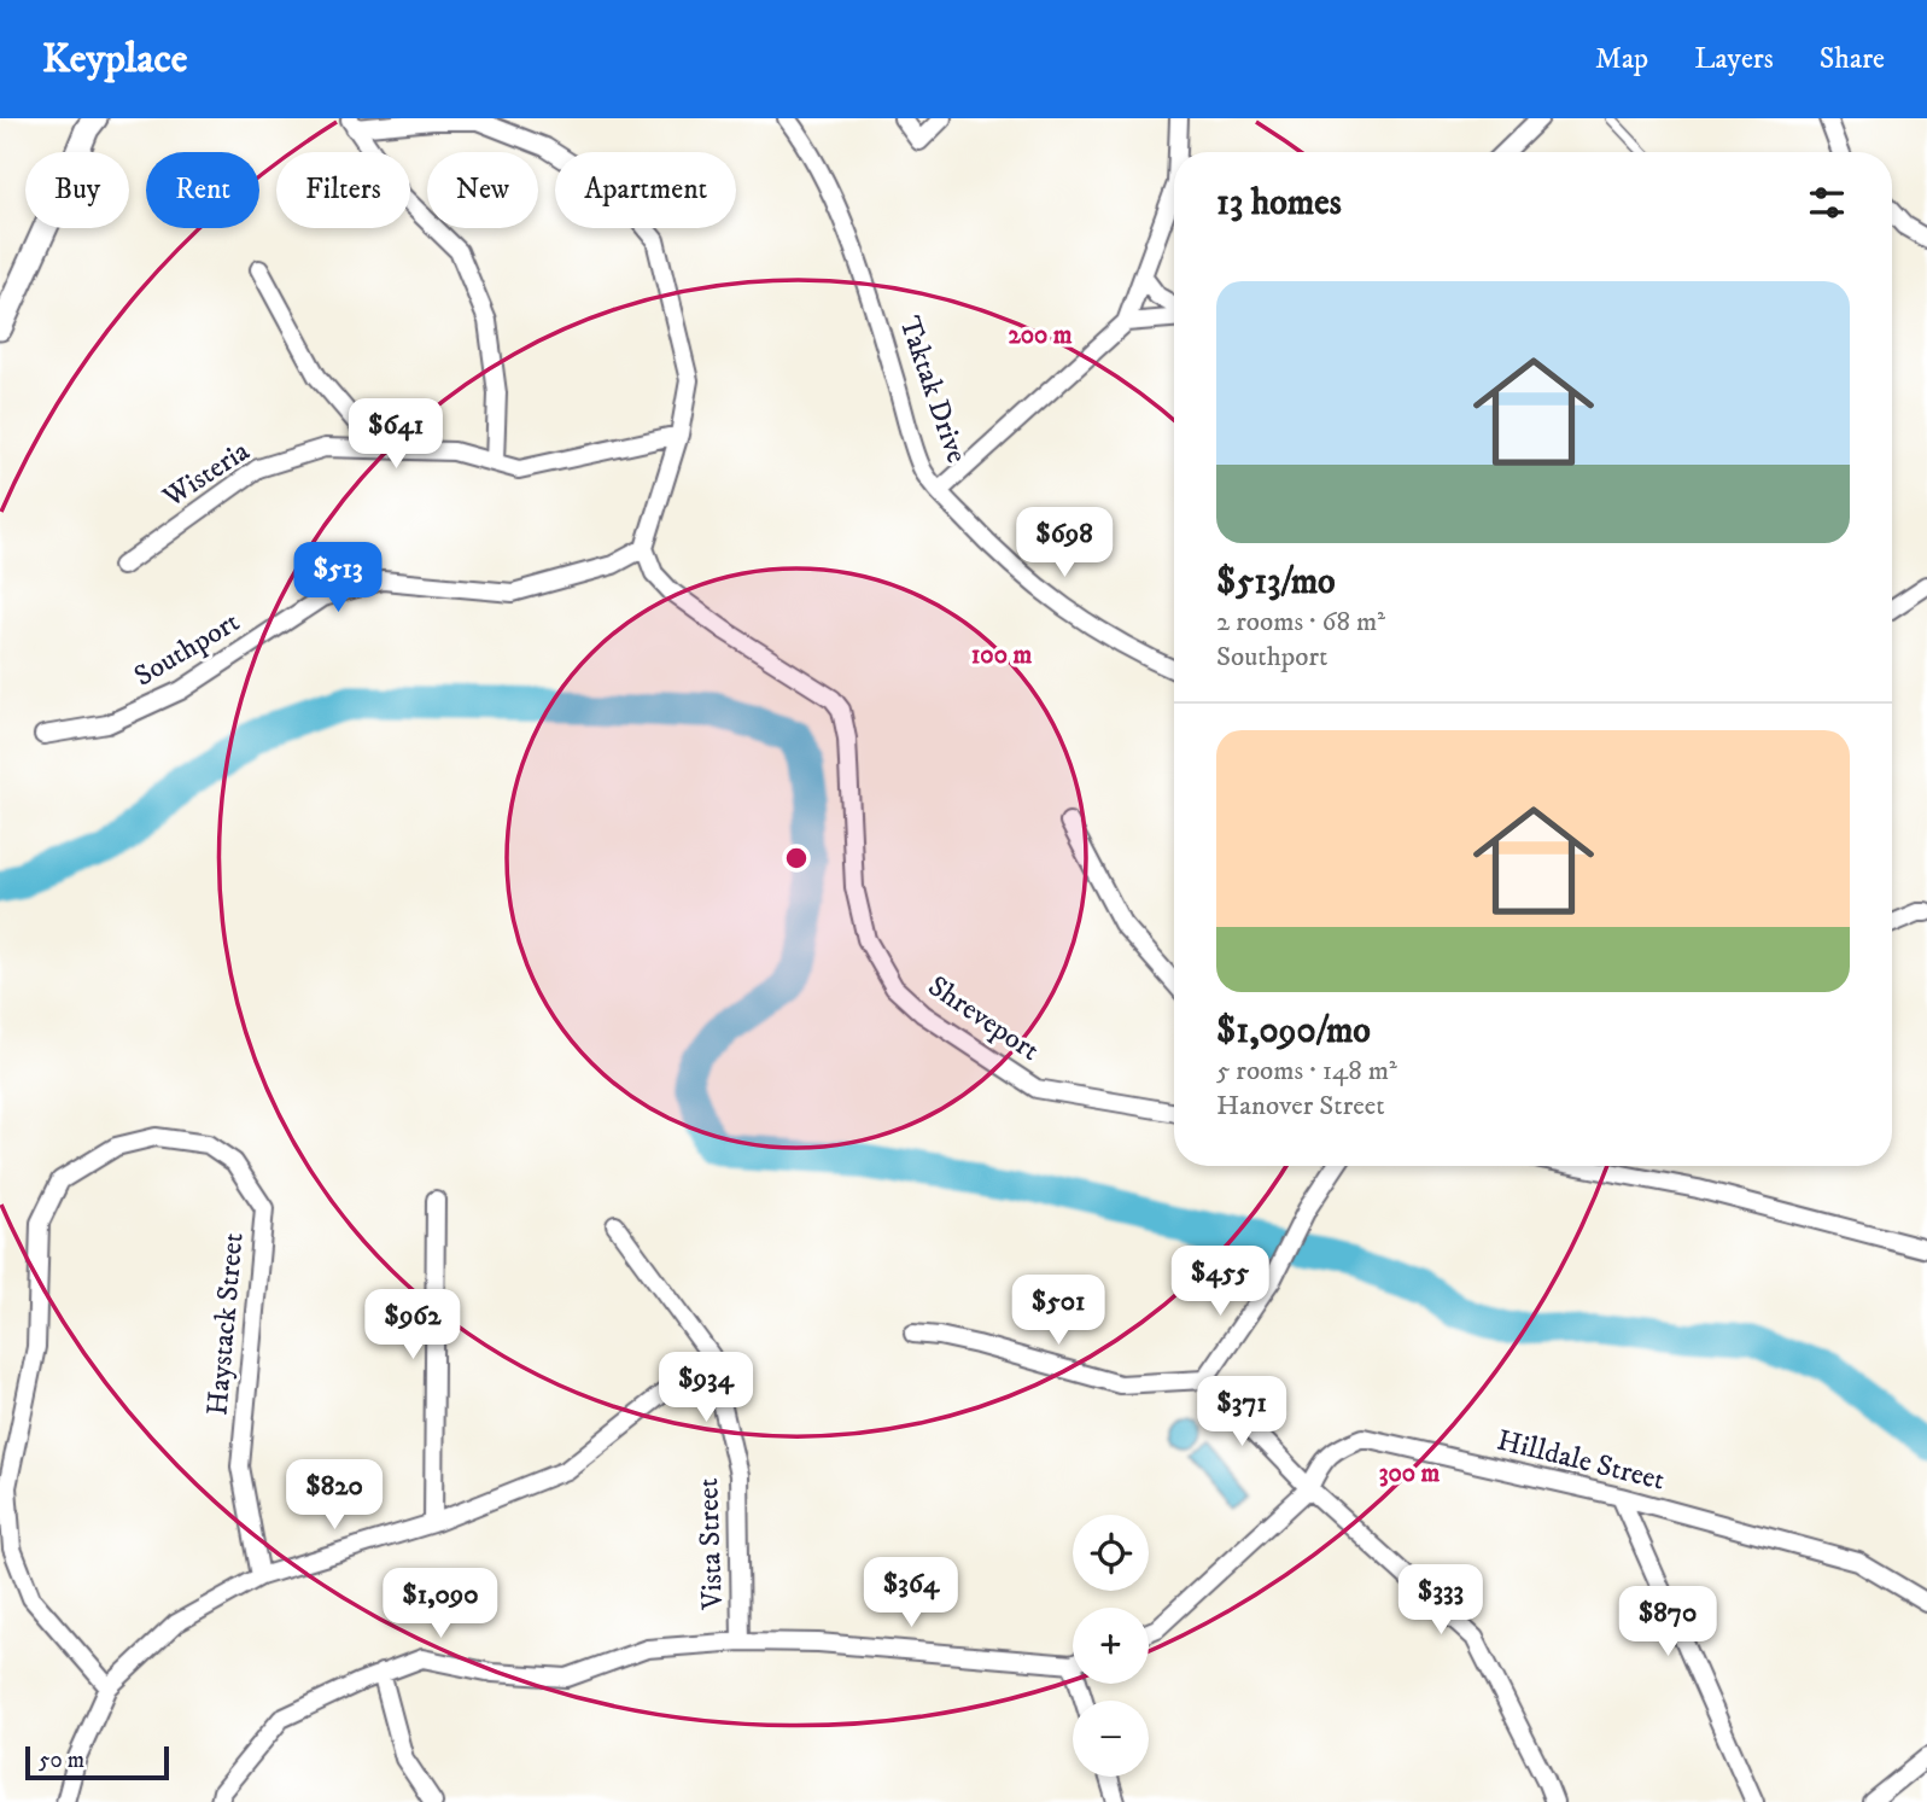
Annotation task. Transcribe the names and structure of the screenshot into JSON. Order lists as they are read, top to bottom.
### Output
{
  "streets": {
    "street": [
      "Taktak Drive",
      "Wisteria",
      "Southport",
      "Shreveport",
      "Haystack Street",
      "Hilldale Street",
      "Vista Street"
    ]
  },
  "crossings": [
    ["Southport", "Shreveport"]
  ],
  "scale_bar": "50 m",
  "page": {
    "header": "Keyplace",
    "nav": ["Map", "Layers", "Share"],
    "chip": [
      "Buy",
      "Rent",
      "Filters",
      "New",
      "Apartment"
    ],
    "heading": "13 homes",
    "list": [
      {
        "name": "$513/mo",
        "note": "2 rooms · 68 m² · Southport"
      },
      {
        "name": "$1,090/mo",
        "note": "5 rooms · 148 m² · Hanover Street"
      }
    ],
    "price": [
      "$641",
      "$698",
      "$513",
      "$455",
      "$501",
      "$962",
      "$934",
      "$371",
      "$820",
      "$364",
      "$333",
      "$1,090",
      "$870"
    ],
    "map_buttons": ["+", "−"],
    "scale": "50 m"
  },
  "rings": ["200 m", "100 m", "300 m"]
}
